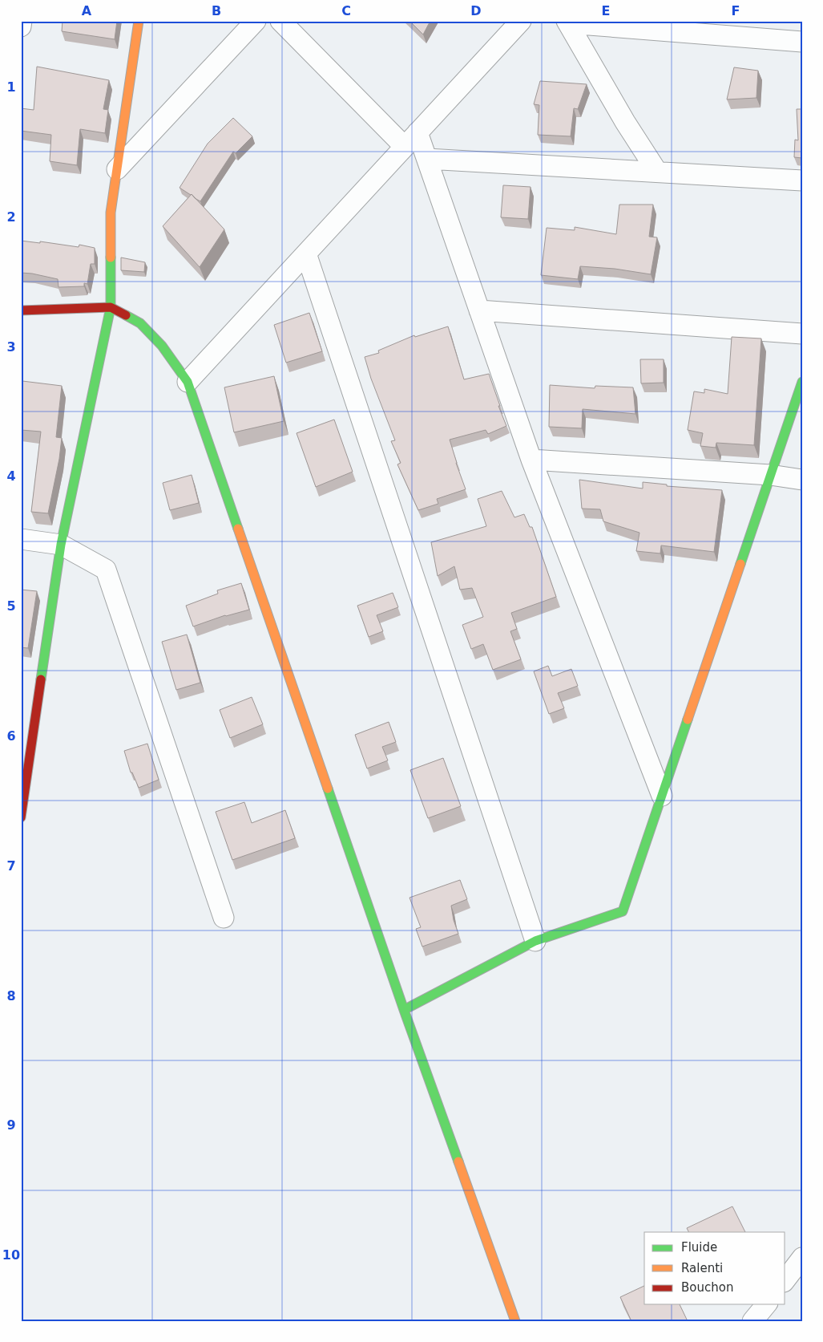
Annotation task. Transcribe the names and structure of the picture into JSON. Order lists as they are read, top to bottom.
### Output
{
  "legend": ["Fluide", "Ralenti", "Bouchon"],
  "grid": {
    "columns": [
      "A",
      "B",
      "C",
      "D",
      "E",
      "F"
    ],
    "rows": [
      "1",
      "2",
      "3",
      "4",
      "5",
      "6",
      "7",
      "8",
      "9",
      "10"
    ]
  }
}
